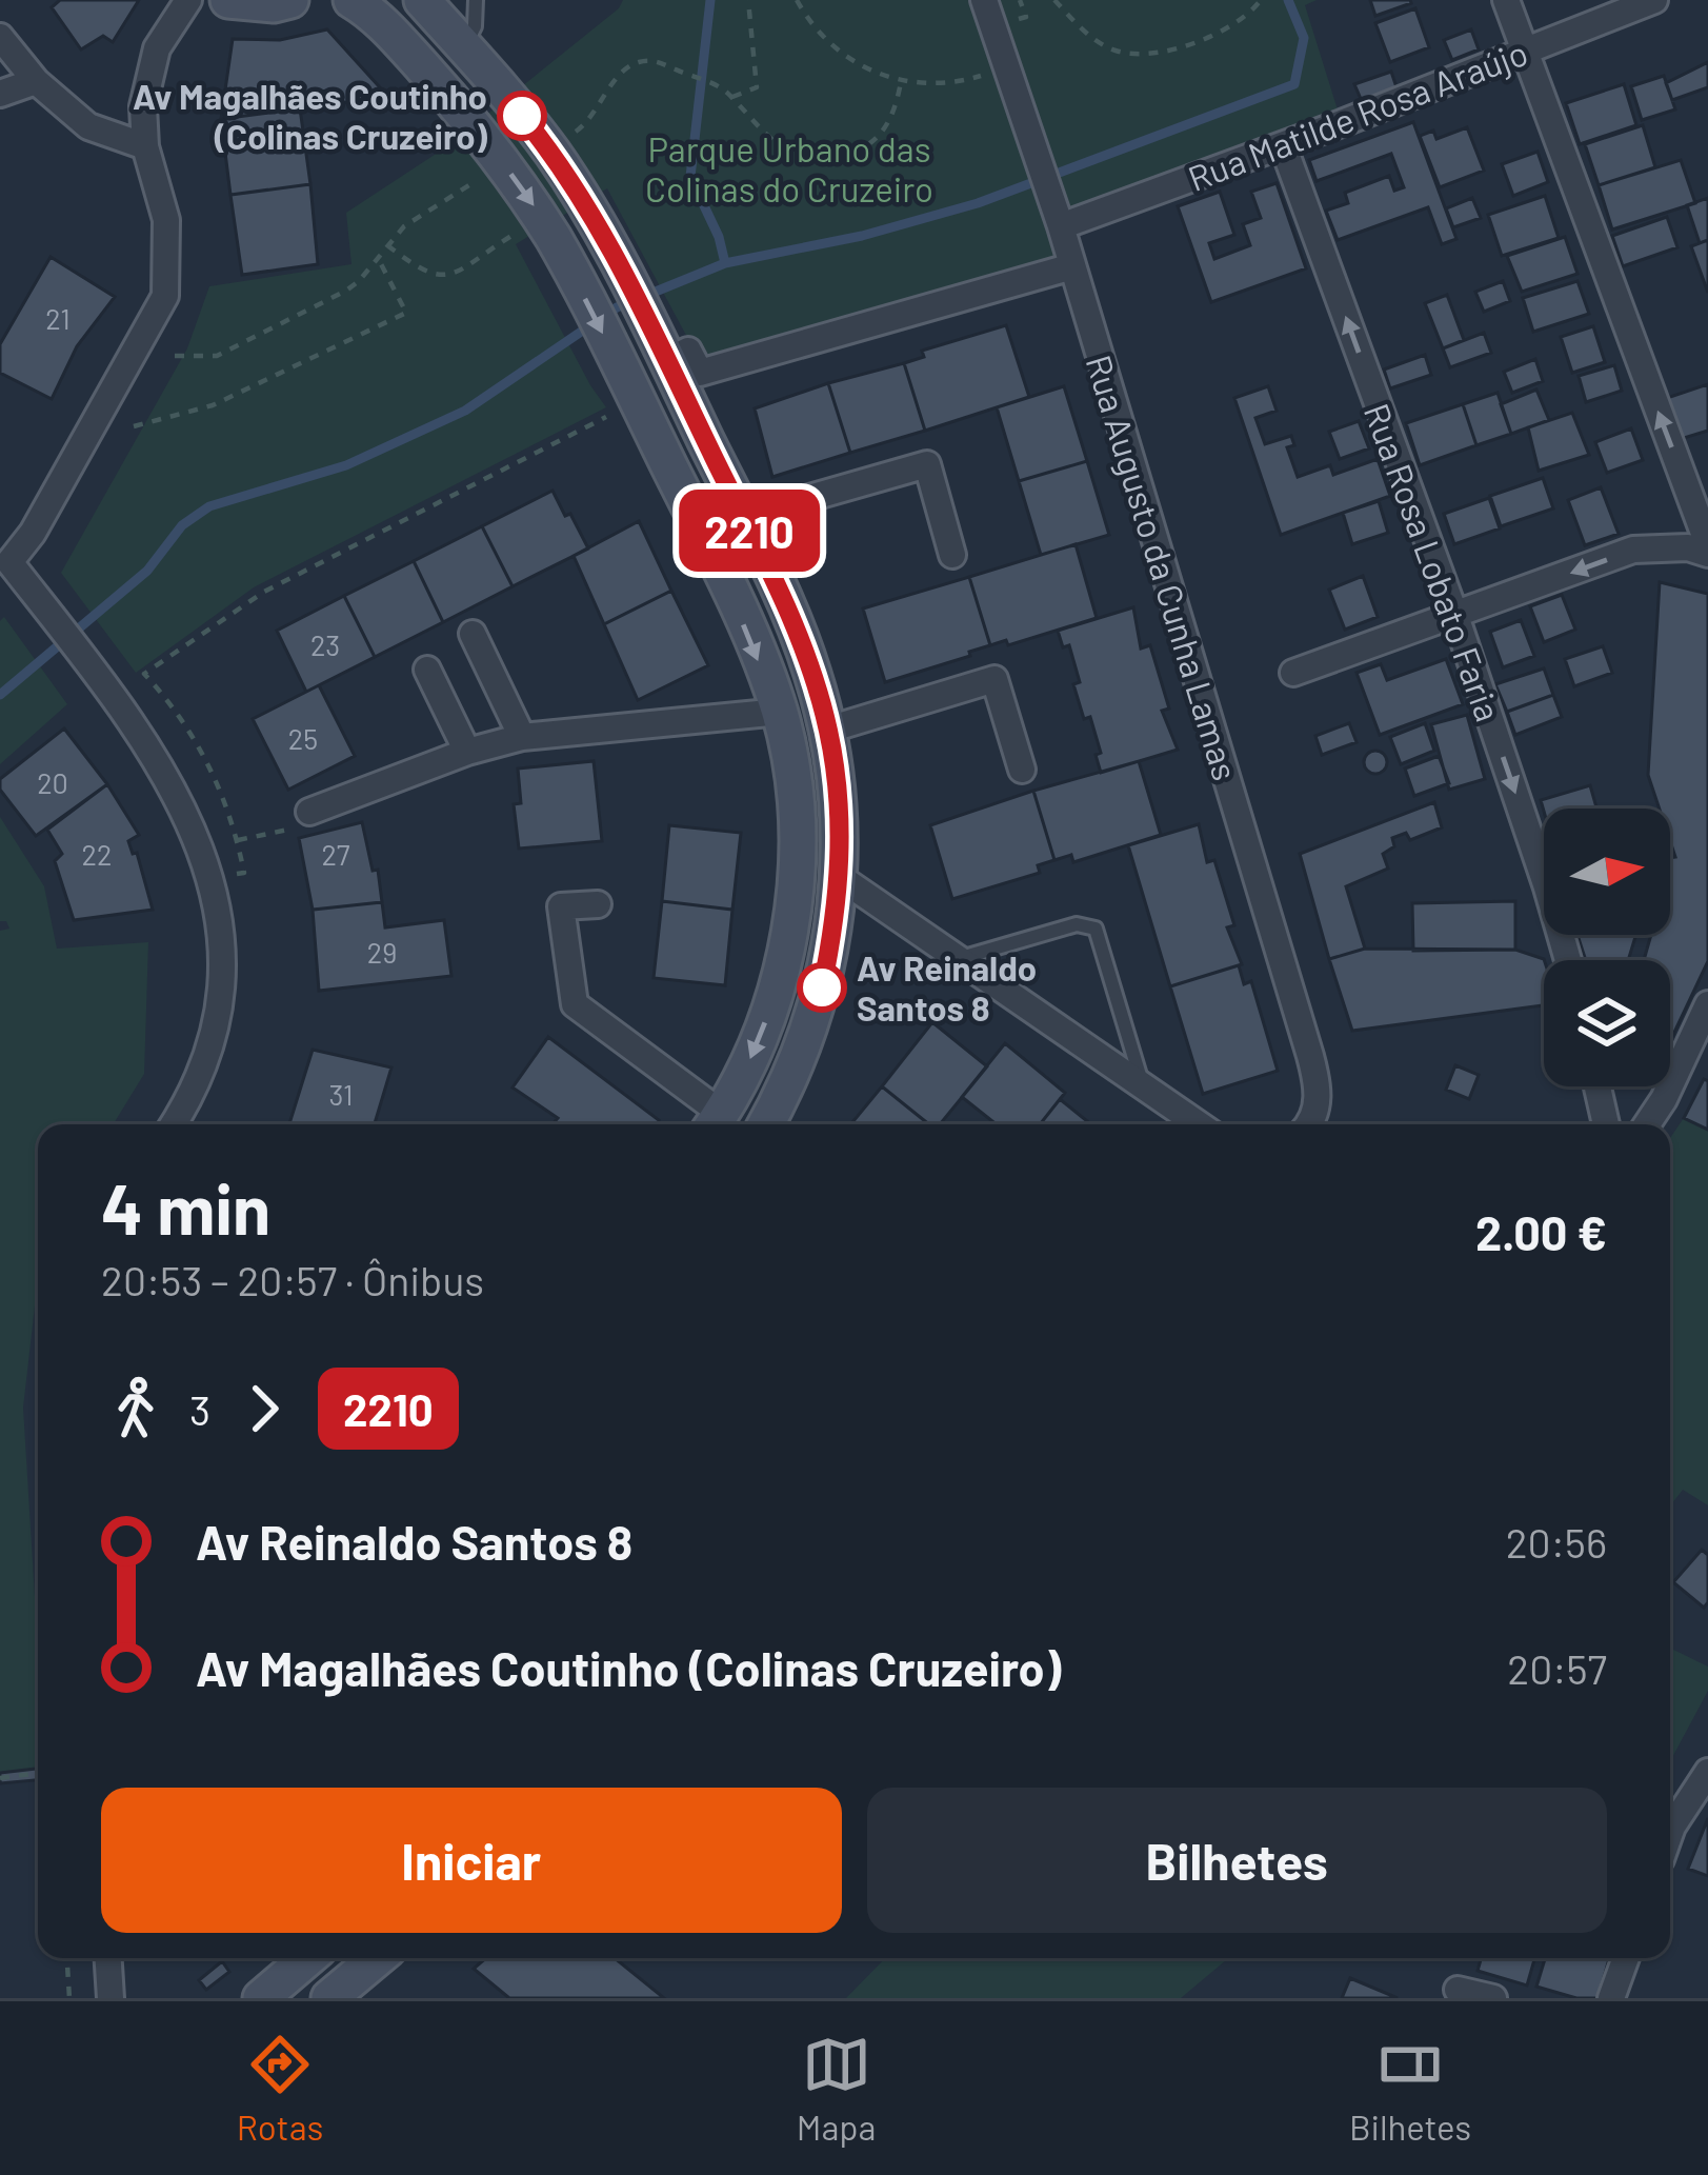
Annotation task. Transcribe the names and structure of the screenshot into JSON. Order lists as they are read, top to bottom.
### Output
{
  "streets": {
    "street": ["Rua Matilde Rosa Araújo", "Rua Rosa Lobato Faria", "Rua Augusto da Cunha Lamas"]
  },
  "crossings": [
    ["Rua Matilde Rosa Araújo", "Rua Rosa Lobato Faria"],
    ["Rua Matilde Rosa Araújo", "Rua Augusto da Cunha Lamas"]
  ],
  "parks": ["Parque Urbano das Colinas do Cruzeiro"],
  "places": ["Av Magalhães Coutinho (Colinas Cruzeiro)", "Av Reinaldo Santos 8"],
  "lines": ["bus line 2210"],
  "house_numbers": [
    "21",
    "23",
    "25",
    "20",
    "22",
    "27",
    "29",
    "31"
  ],
  "north": "right",
  "page": {
    "on_map": "2210",
    "heading": ["4 min", "20:53 – 20:57 · Ônibus", "2.00 €"],
    "legs": ["3", "2210"],
    "list": [
      {
        "name": "Av Reinaldo Santos 8",
        "value": "20:56"
      },
      {
        "name": "Av Magalhães Coutinho (Colinas Cruzeiro)",
        "value": "20:57"
      }
    ],
    "buttons": ["Iniciar", "Bilhetes"],
    "tabs": ["Rotas", "Mapa", "Bilhetes"]
  }
}
